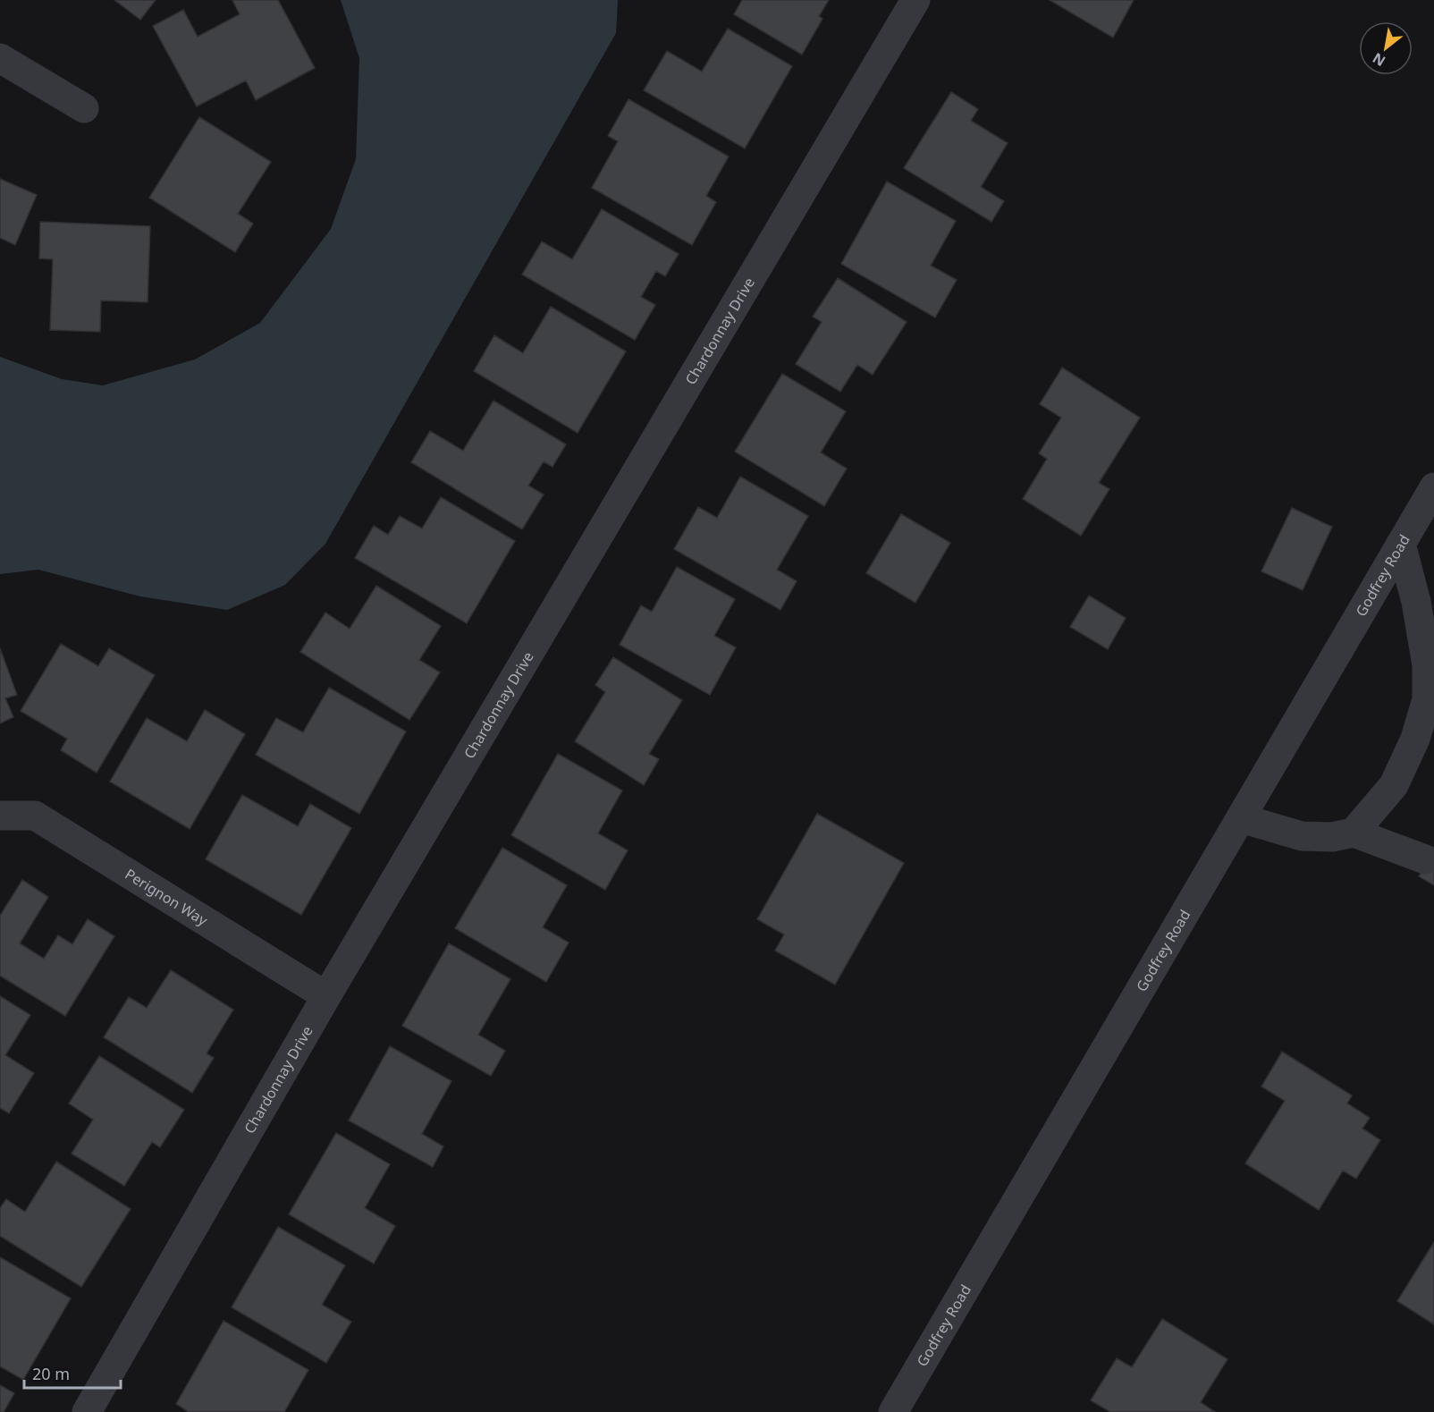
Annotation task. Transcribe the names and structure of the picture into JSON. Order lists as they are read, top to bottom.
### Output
{
  "streets": {
    "street": ["Chardonnay Drive", "Godfrey Road", "Perignon Way"]
  },
  "crossings": [
    ["Chardonnay Drive", "Perignon Way"]
  ],
  "scale_bar": "20 m",
  "north": "bottom left"
}
